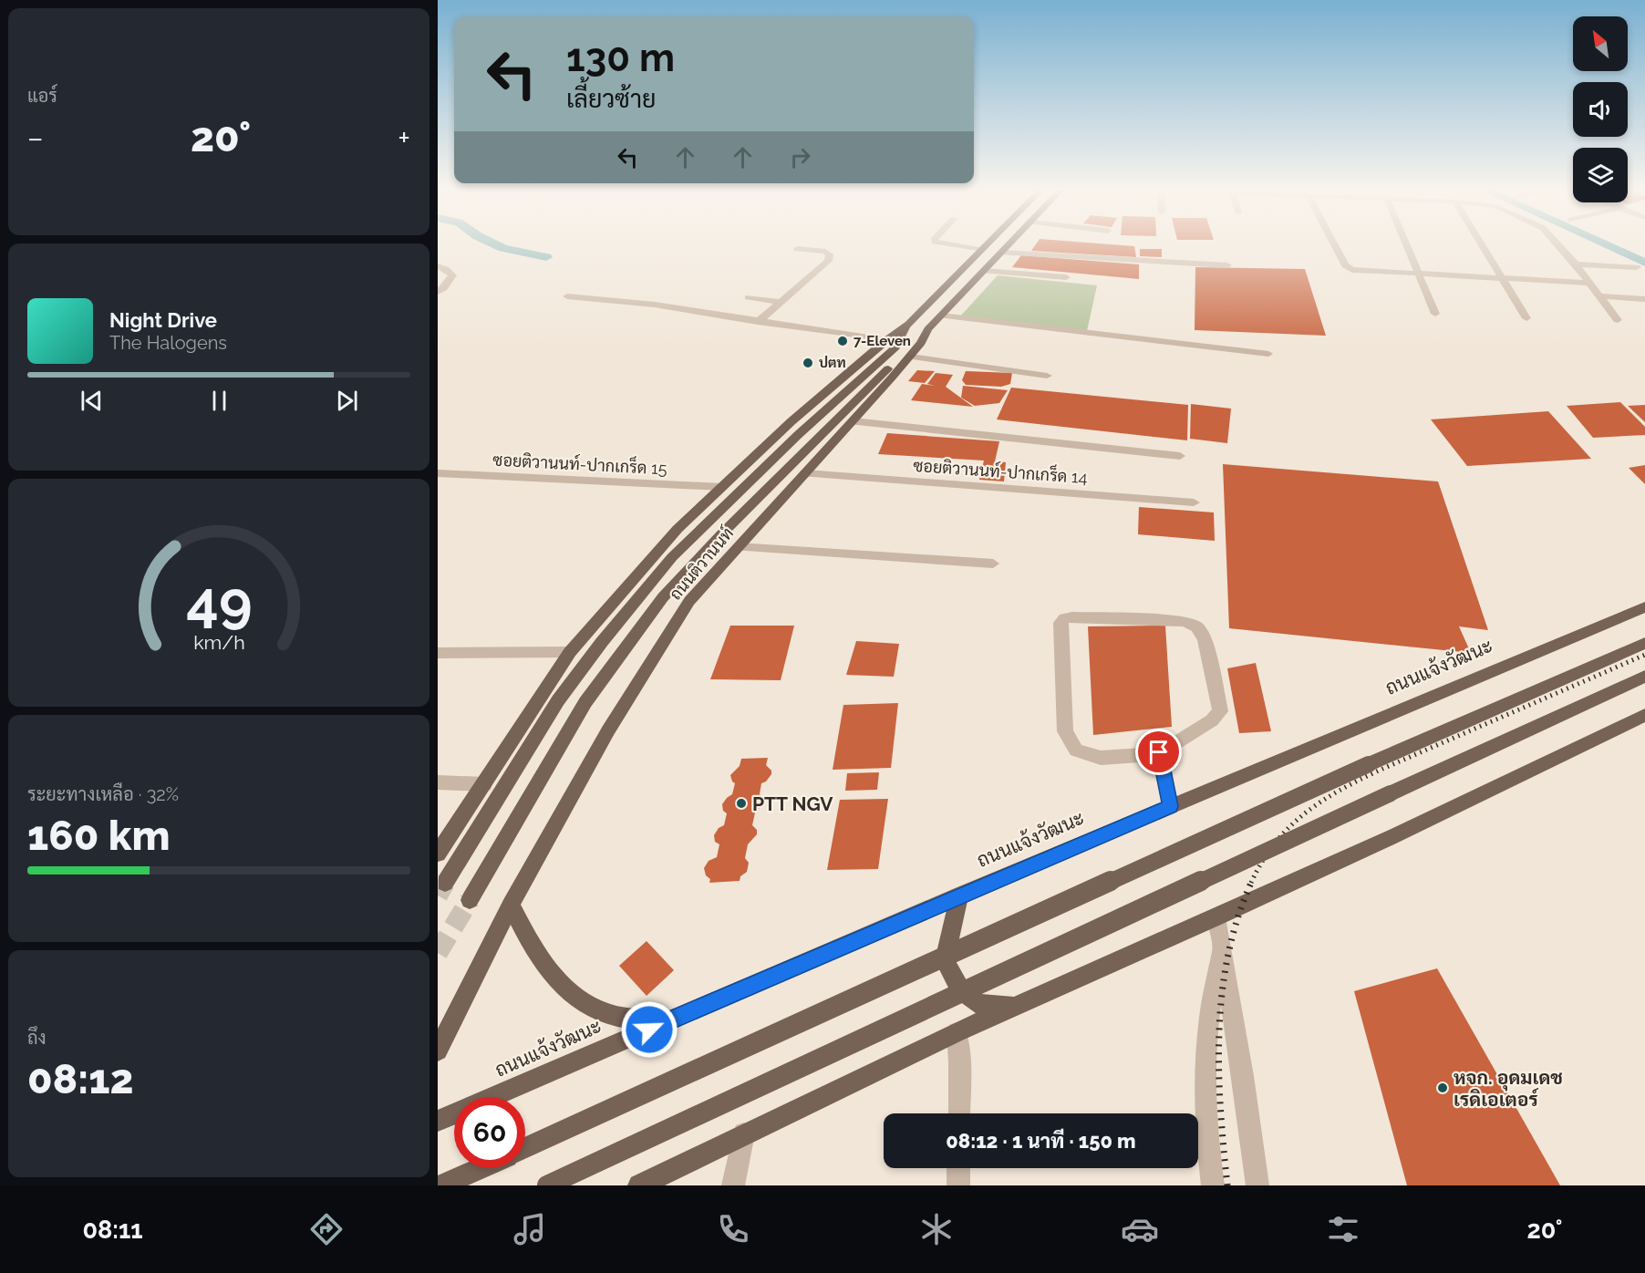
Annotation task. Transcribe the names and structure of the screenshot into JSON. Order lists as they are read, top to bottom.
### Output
{
  "streets": {
    "main road": ["ถนนติวานนท์", "ถนนแจ้งวัฒนะ"],
    "street": ["ซอยติวานนท์-ปากเกร็ด 15", "ซอยติวานนท์-ปากเกร็ด 14"]
  },
  "crossings": [
    ["ซอยติวานนท์-ปากเกร็ด 14", "ถนนติวานนท์"]
  ],
  "places": [
    "7-Eleven",
    "ปตท",
    "PTT NGV",
    "หจก. อุดมเดช เรดิเอเตอร์"
  ],
  "north": "top left",
  "page": {
    "tile": [
      "แอร์",
      ["ระยะทางเหลือ · 32%", "160 km"],
      ["ถึง", "08:12"]
    ],
    "turn": ["130 m", "เลี้ยวซ้าย"],
    "heat": ["−", "20°", "+"],
    "song": ["Night Drive", "The Halogens"],
    "limit": "60",
    "trip": "08:12 · 1 นาที · 150 m",
    "tabs": ["08:11", "20°"],
    "gauge": ["49", "km/h"]
  }
}
